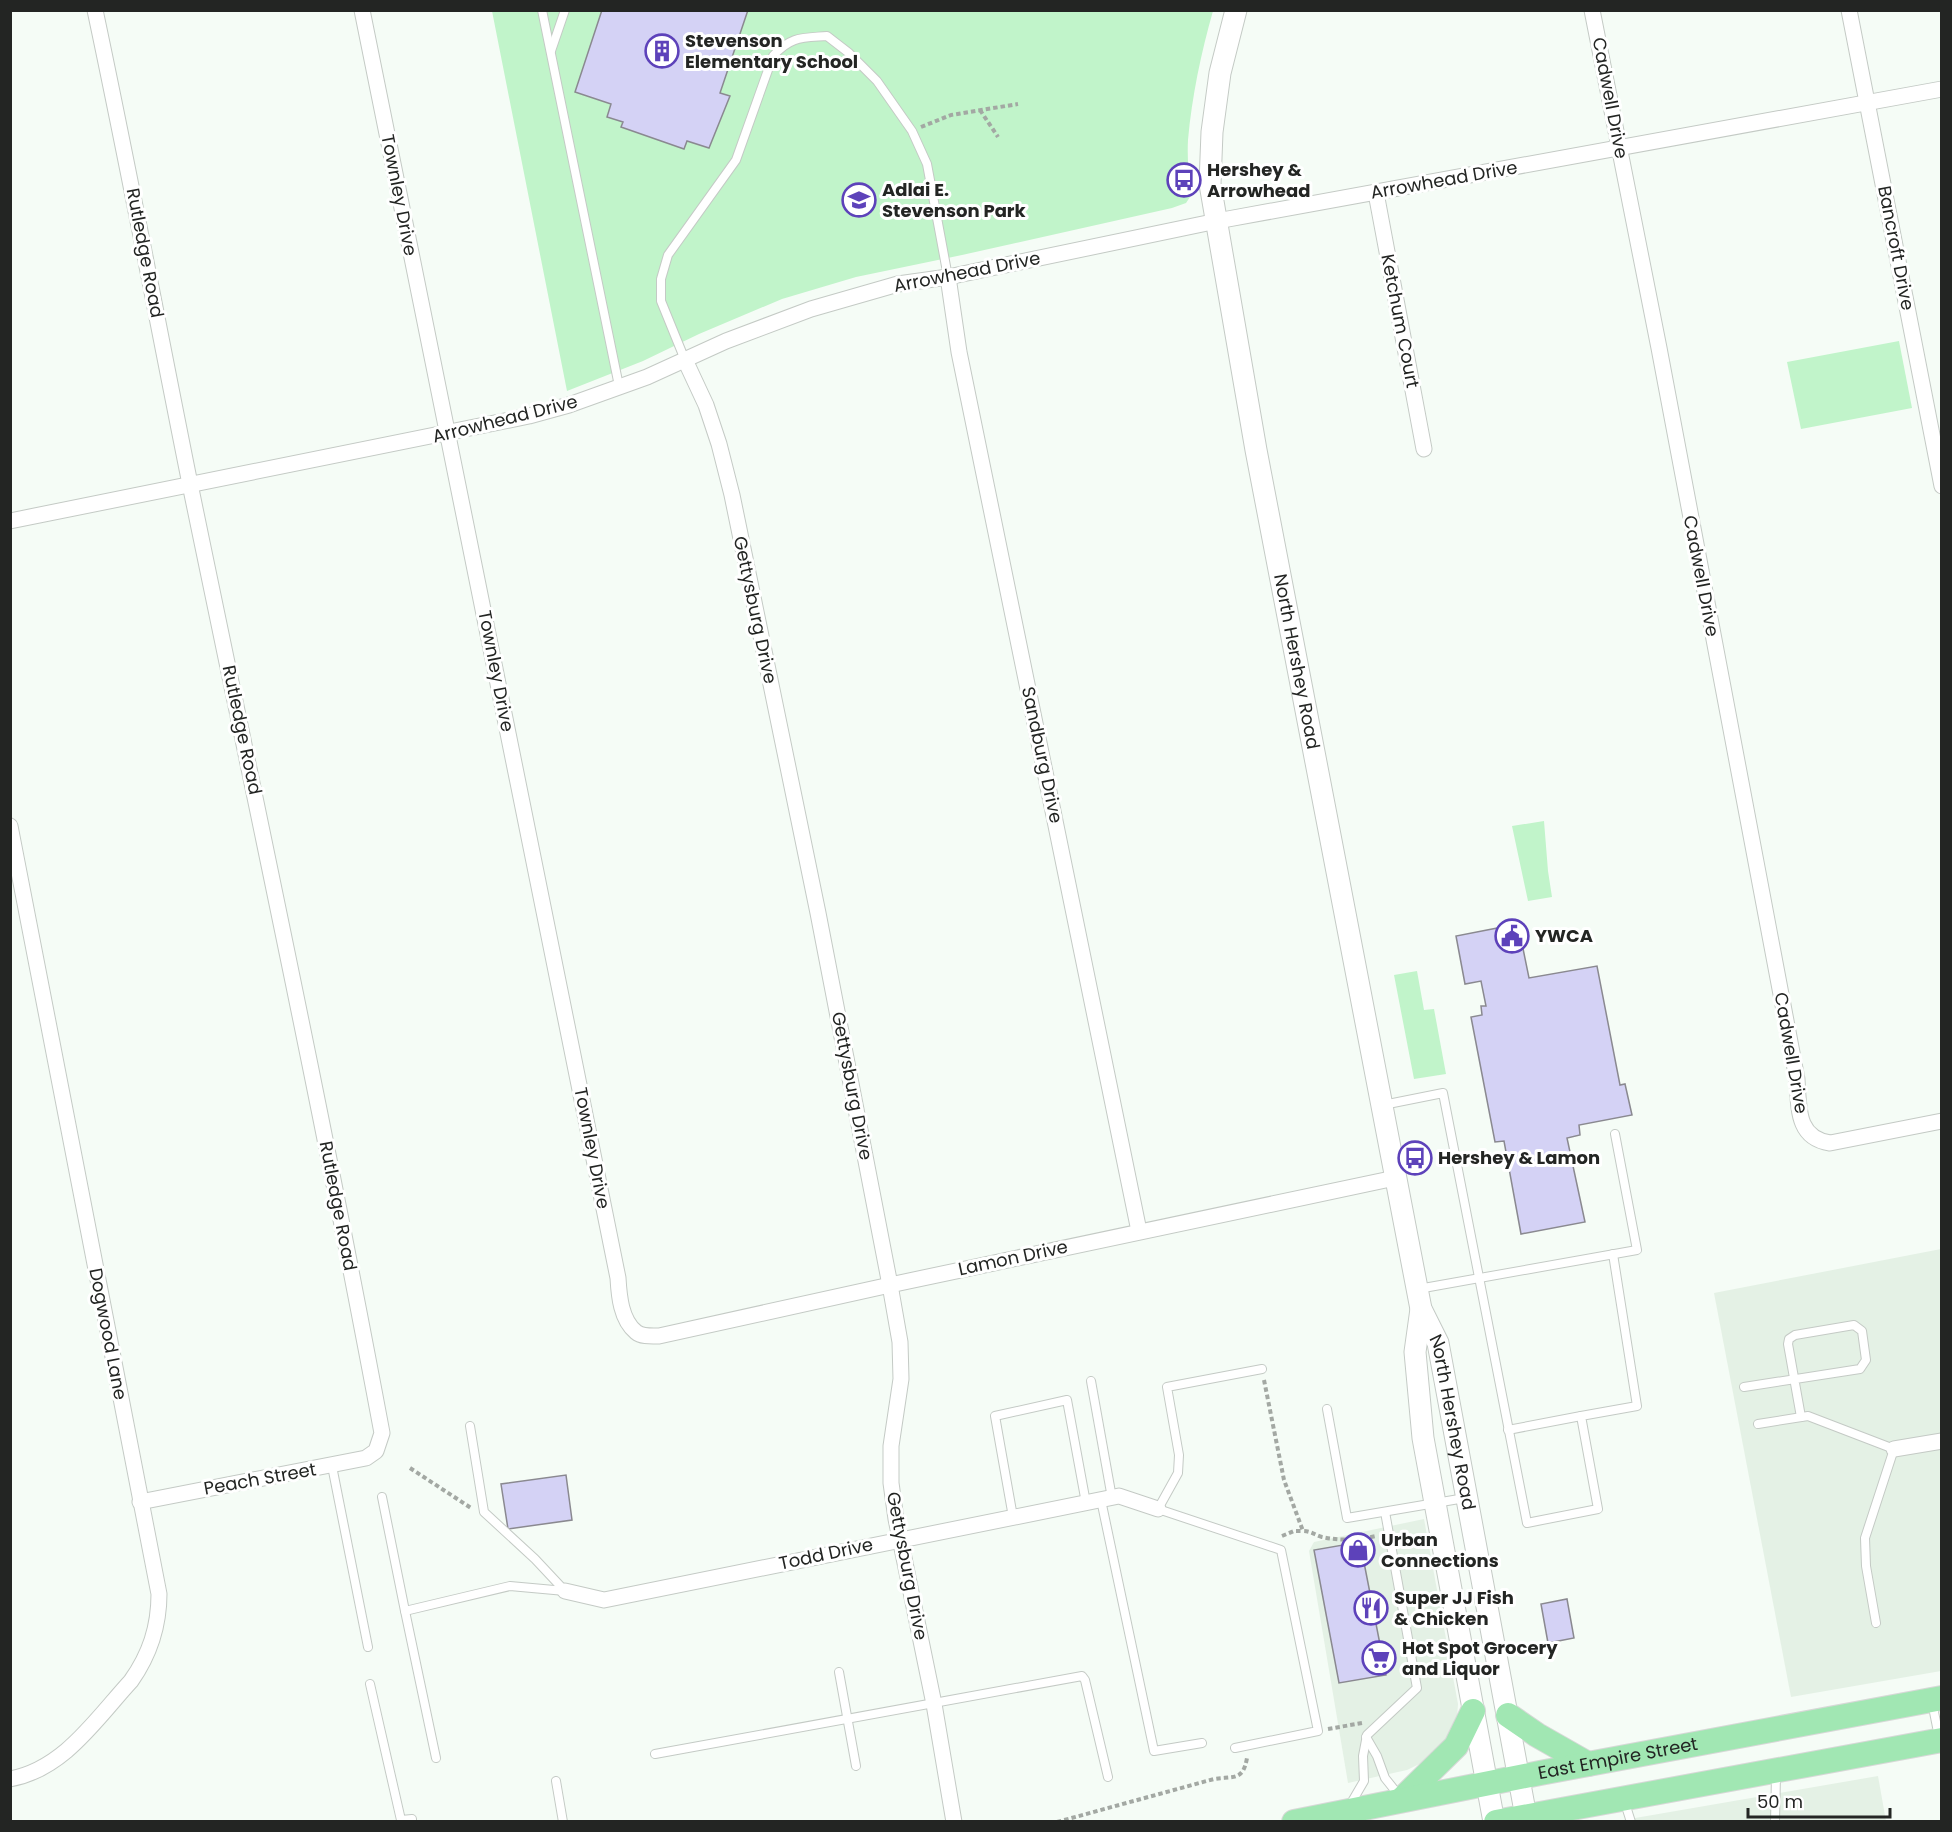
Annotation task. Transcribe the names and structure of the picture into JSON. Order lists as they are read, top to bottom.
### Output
{
  "streets": {
    "main road": ["North Hershey Road", "East Empire Street"],
    "street": [
      "Cadwell Drive",
      "Arrowhead Drive",
      "Townley Drive",
      "Bancroft Drive",
      "Rutledge Road",
      "Ketchum Court",
      "Gettysburg Drive",
      "Sandburg Drive",
      "Lamon Drive",
      "Dogwood Lane",
      "Peach Street",
      "Todd Drive"
    ]
  },
  "crossings": [
    ["Cadwell Drive", "Arrowhead Drive"],
    ["Arrowhead Drive", "Townley Drive"],
    ["Arrowhead Drive", "Bancroft Drive"],
    ["Arrowhead Drive", "Rutledge Road"],
    ["Arrowhead Drive", "Ketchum Court"],
    ["Arrowhead Drive", "Gettysburg Drive"],
    ["Arrowhead Drive", "North Hershey Road"],
    ["Arrowhead Drive", "Sandburg Drive"],
    ["Townley Drive", "Lamon Drive"],
    ["Rutledge Road", "Peach Street"],
    ["Gettysburg Drive", "Lamon Drive"],
    ["Gettysburg Drive", "Todd Drive"],
    ["North Hershey Road", "Lamon Drive"],
    ["North Hershey Road", "East Empire Street"],
    ["Sandburg Drive", "Lamon Drive"],
    ["Dogwood Lane", "Peach Street"]
  ],
  "places": {
    "building": ["Stevenson Elementary School"],
    "bus stop": ["Hershey & Arrowhead", "Hershey & Lamon"],
    "school or university": ["Adlai E. Stevenson Park"],
    "public building": ["YWCA"],
    "shop": ["Urban Connections"],
    "restaurant": ["Super JJ Fish & Chicken"],
    "supermarket": ["Hot Spot Grocery and Liquor"]
  },
  "scale_bar": "50 m"
}
